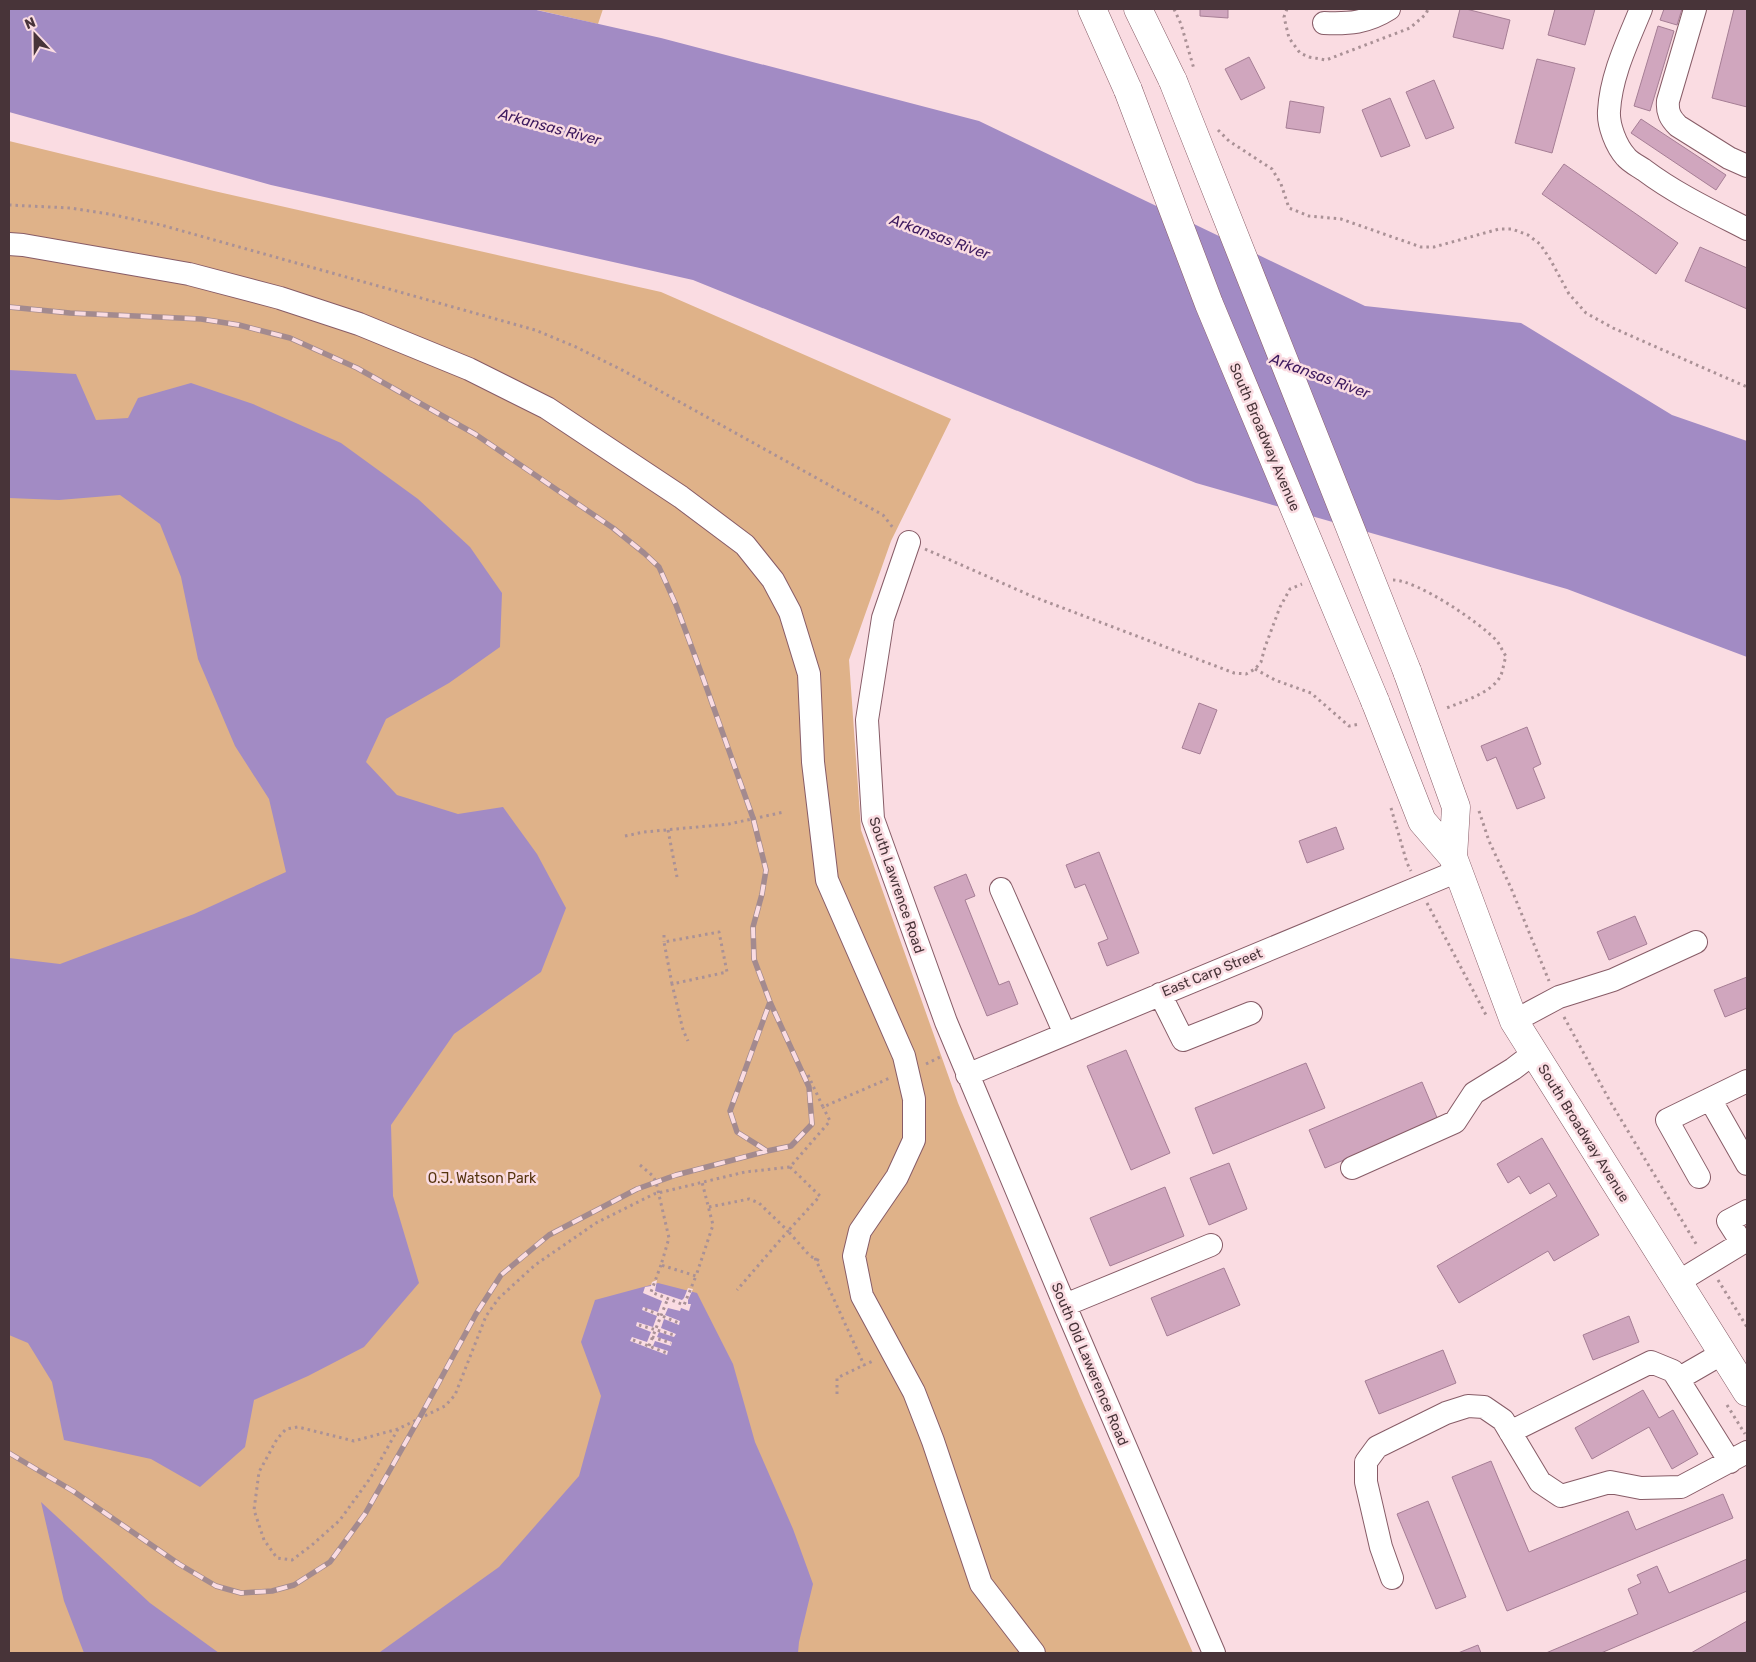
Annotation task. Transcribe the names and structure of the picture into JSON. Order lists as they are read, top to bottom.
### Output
{
  "streets": {
    "main road": ["South Broadway Avenue"],
    "street": ["South Lawrence Road", "East Carp Street", "South Old Lawerence Road"]
  },
  "crossings": [
    ["South Broadway Avenue", "East Carp Street"],
    ["South Lawrence Road", "East Carp Street"],
    ["South Lawrence Road", "South Old Lawerence Road"],
    ["East Carp Street", "South Old Lawerence Road"]
  ],
  "water": ["Arkansas River"],
  "parks": ["O.J. Watson Park"],
  "north": "top"
}
